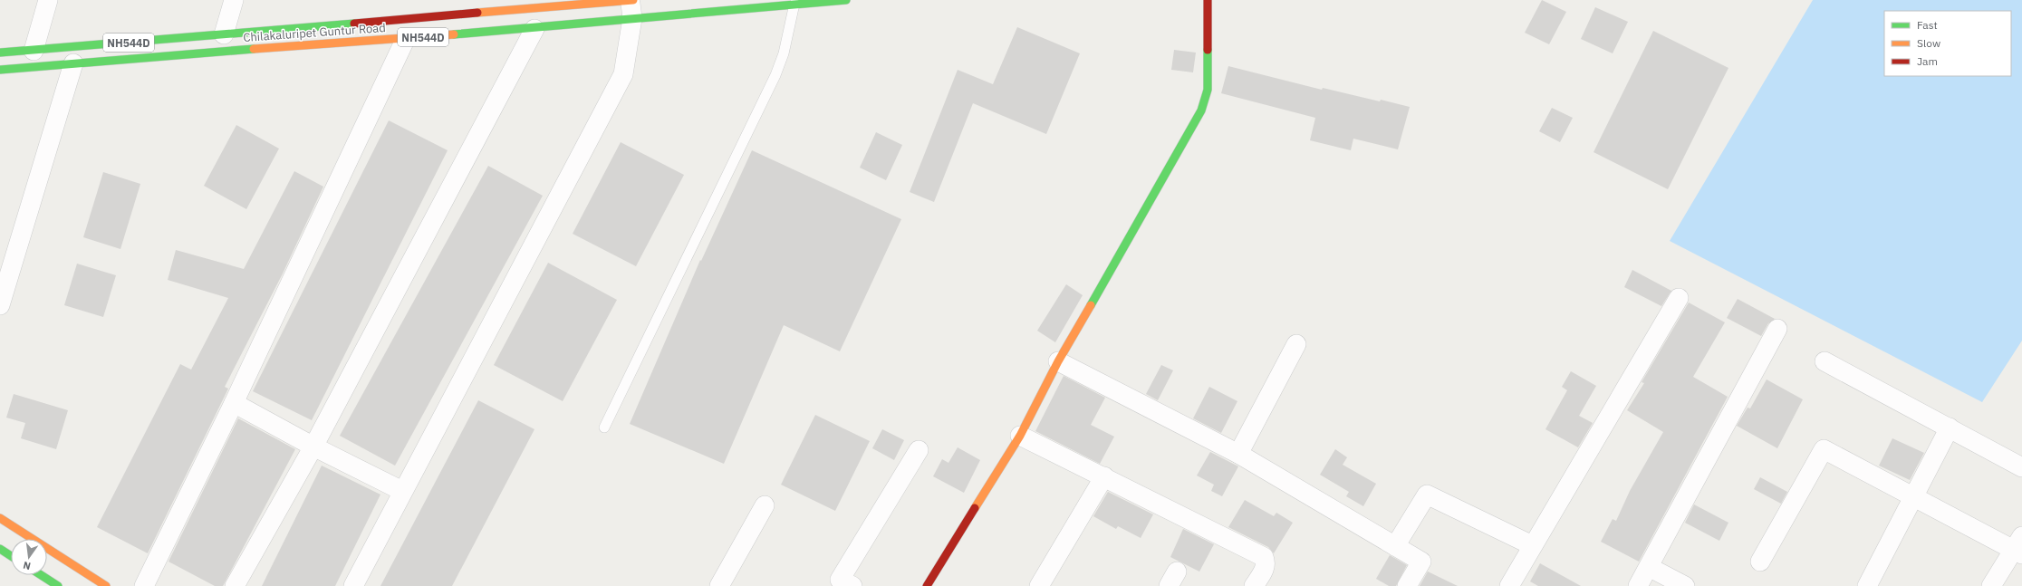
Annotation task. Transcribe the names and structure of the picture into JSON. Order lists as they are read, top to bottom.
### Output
{
  "streets": {
    "main road": ["Chilakaluripet Guntur Road", "NH544D"]
  },
  "legend": ["Fast", "Slow", "Jam"],
  "north": "bottom"
}
